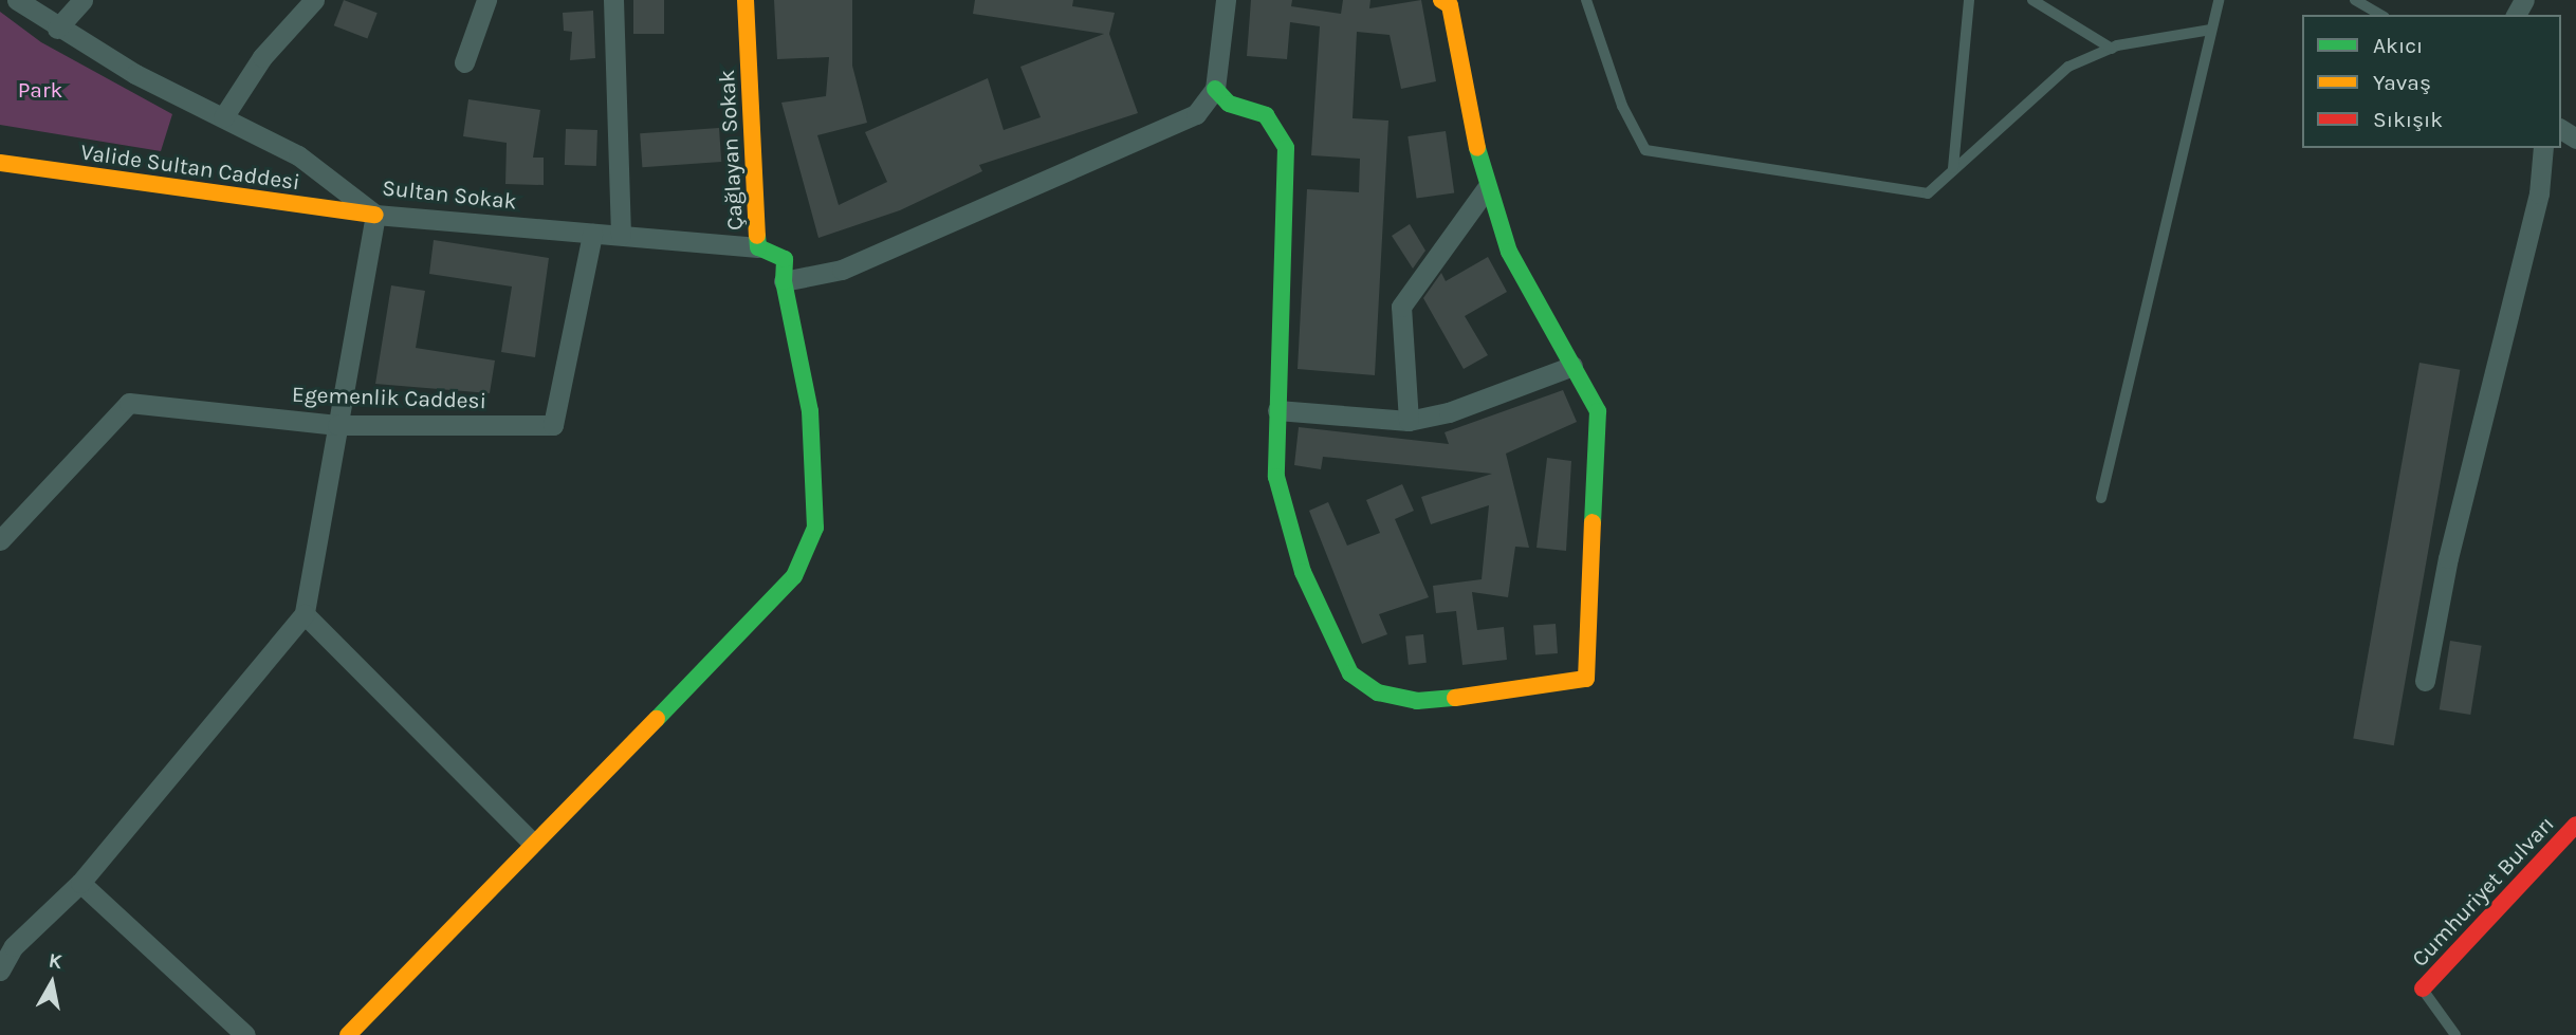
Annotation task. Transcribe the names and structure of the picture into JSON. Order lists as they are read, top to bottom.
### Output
{
  "streets": {
    "street": [
      "Çağlayan Sokak",
      "Valide Sultan Caddesi",
      "Sultan Sokak",
      "Egemenlik Caddesi",
      "Cumhuriyet Bulvarı"
    ]
  },
  "crossings": [
    ["Çağlayan Sokak", "Sultan Sokak"],
    ["Valide Sultan Caddesi", "Sultan Sokak"],
    ["Sultan Sokak", "Egemenlik Caddesi"]
  ],
  "parks": ["Park"],
  "legend": ["Akıcı", "Yavaş", "Sıkışık"],
  "north": "top"
}
